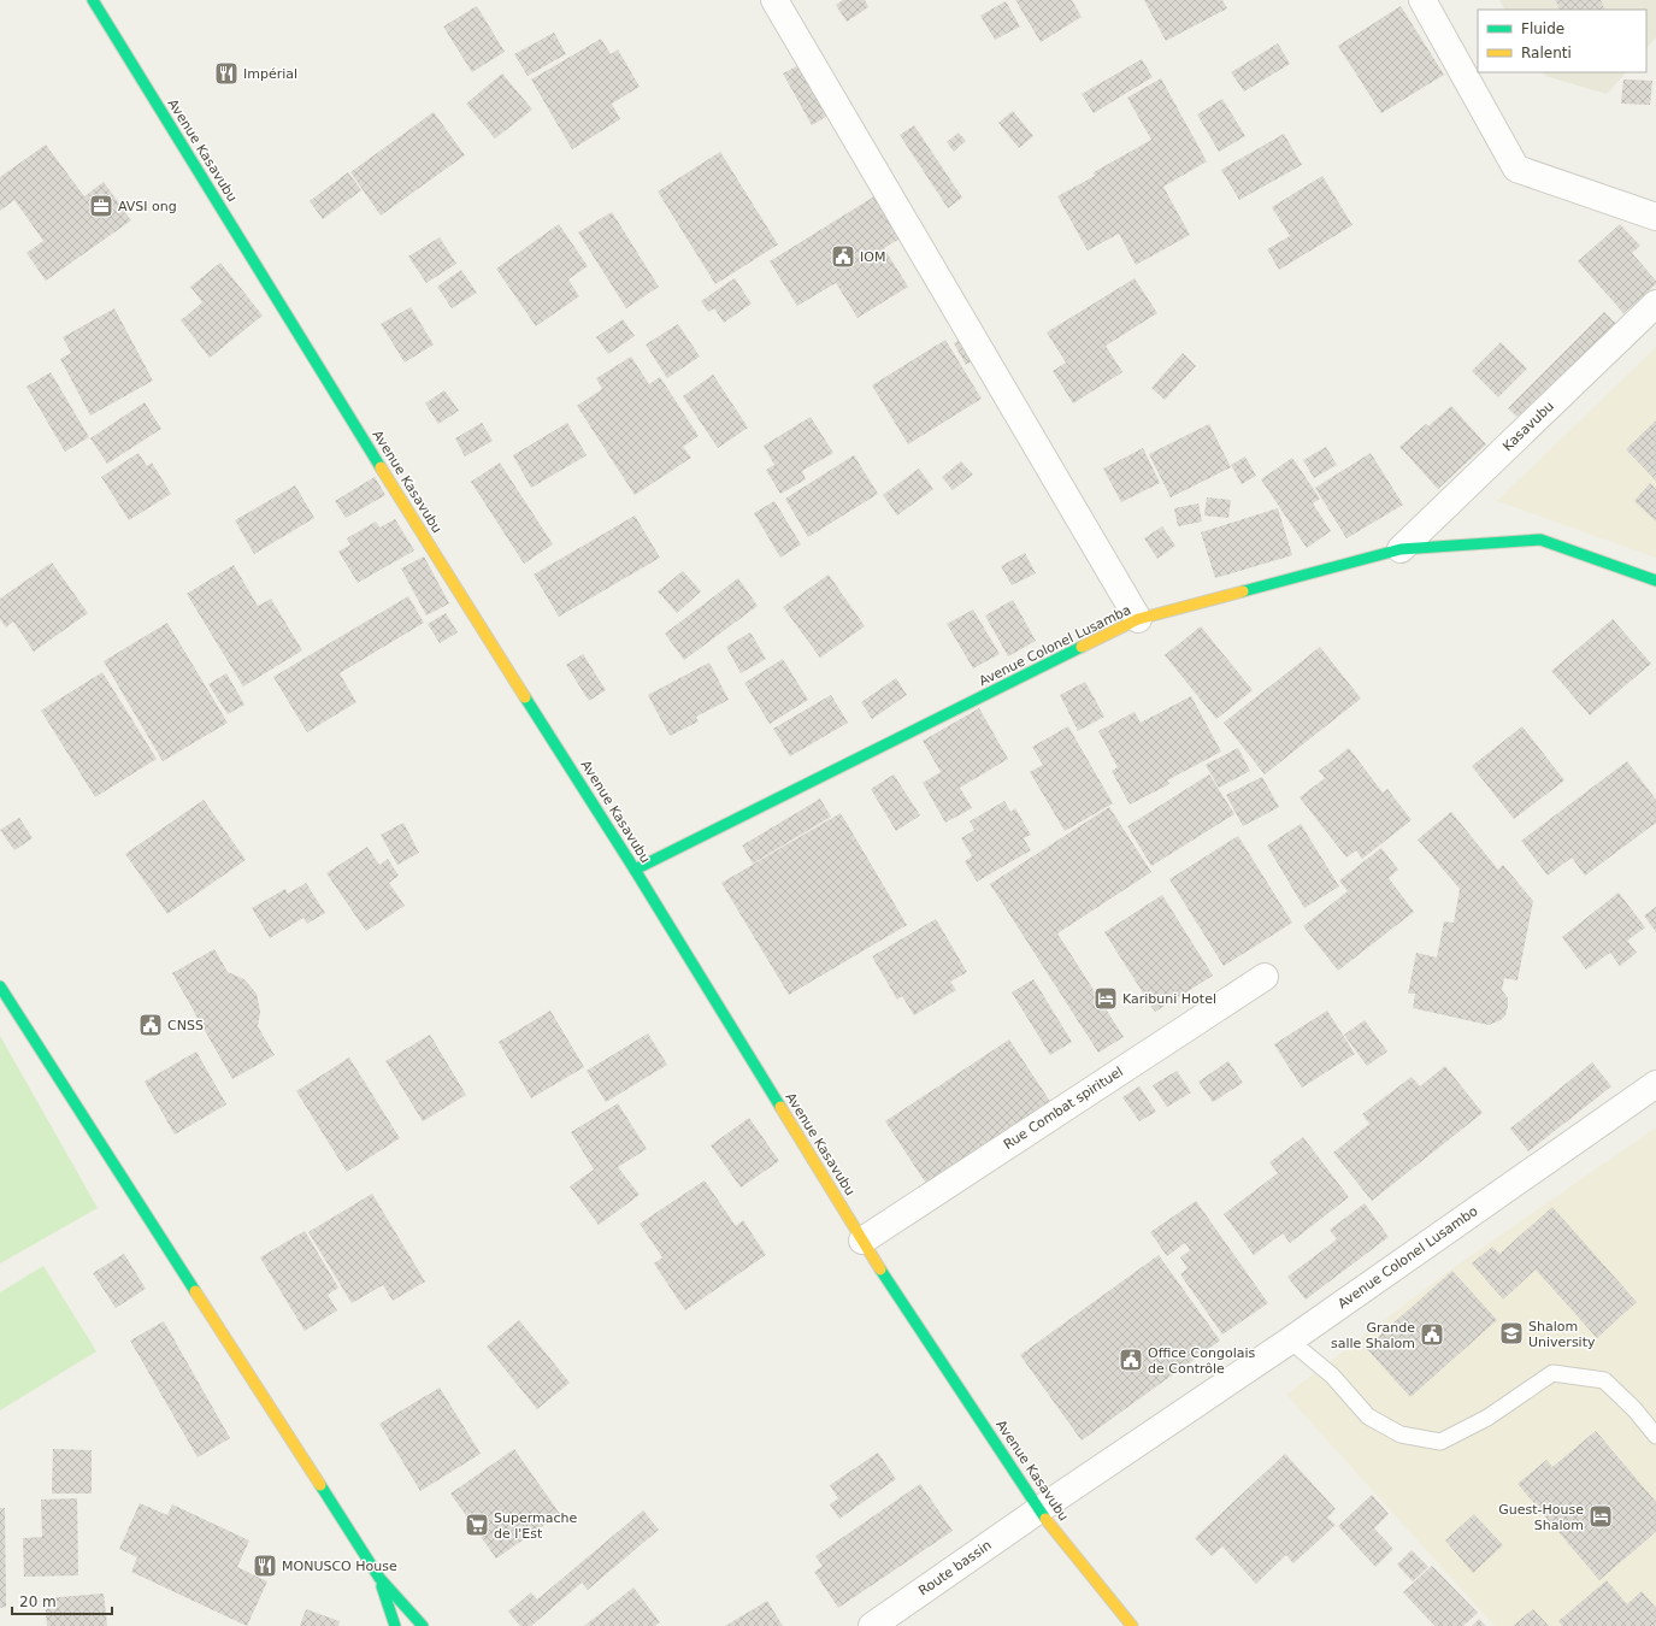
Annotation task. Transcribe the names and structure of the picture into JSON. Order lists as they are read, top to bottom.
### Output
{
  "streets": {
    "street": [
      "Avenue Kasavubu",
      "Kasavubu",
      "Avenue Colonel Lusamba",
      "Rue Combat spirituel",
      "Avenue Colonel Lusambo",
      "Route bassin"
    ]
  },
  "crossings": [
    ["Avenue Kasavubu", "Avenue Colonel Lusamba"],
    ["Avenue Kasavubu", "Rue Combat spirituel"],
    ["Avenue Kasavubu", "Avenue Colonel Lusambo"],
    ["Avenue Kasavubu", "Route bassin"],
    ["Kasavubu", "Avenue Colonel Lusamba"],
    ["Avenue Colonel Lusambo", "Route bassin"]
  ],
  "places": {
    "restaurant": ["Impérial", "MONUSCO House"],
    "office": ["AVSI ong"],
    "public building": [
      "IOM",
      "CNSS",
      "Grande salle Shalom",
      "Office Congolais de Contrôle"
    ],
    "hotel": ["Karibuni Hotel", "Guest-House Shalom"],
    "school or university": ["Shalom University"],
    "supermarket": ["Supermache de l'Est"]
  },
  "legend": ["Fluide", "Ralenti"],
  "scale_bar": "20 m"
}
